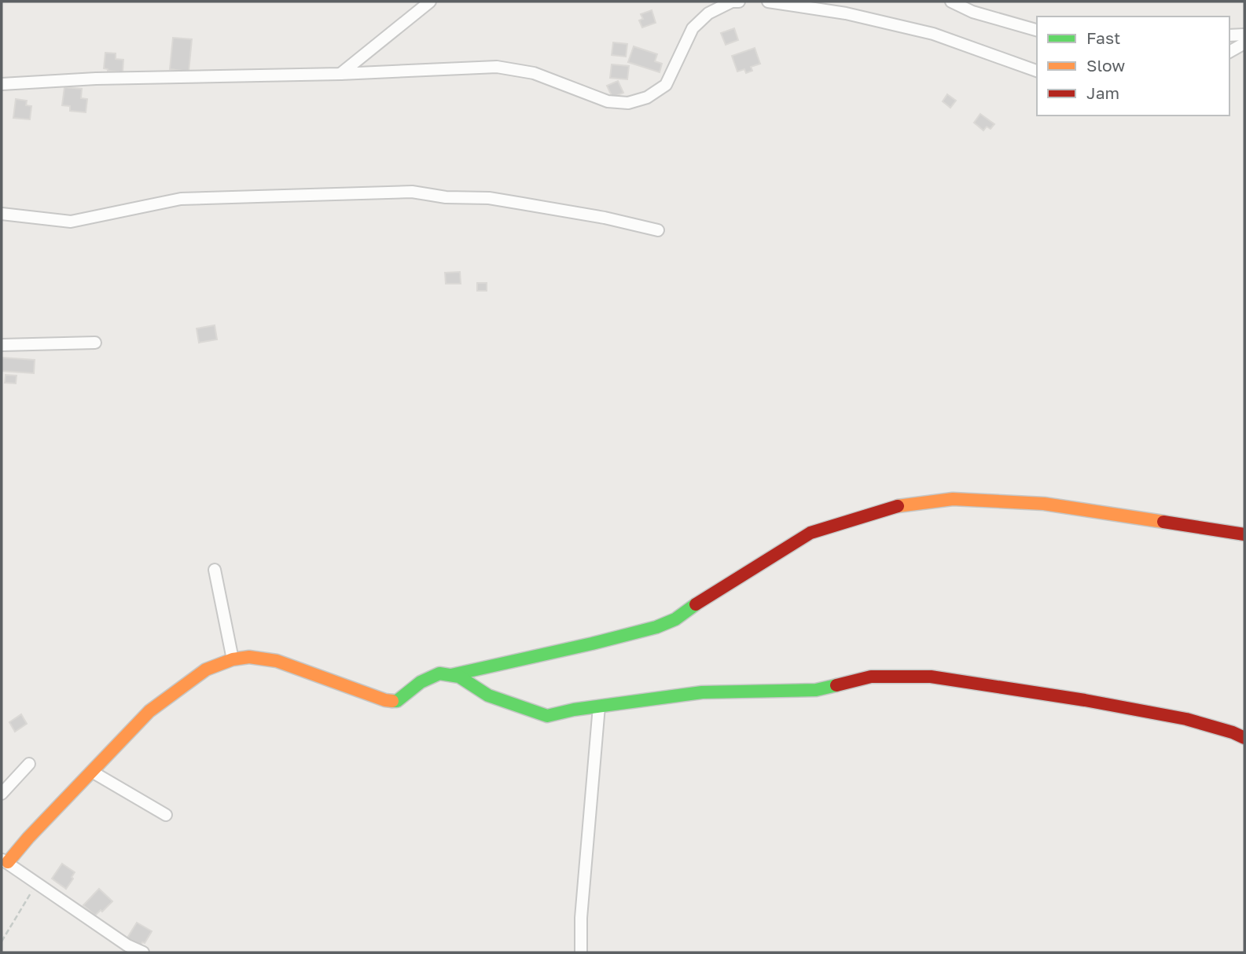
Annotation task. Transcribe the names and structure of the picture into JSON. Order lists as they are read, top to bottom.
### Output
{
  "legend": ["Fast", "Slow", "Jam"]
}
